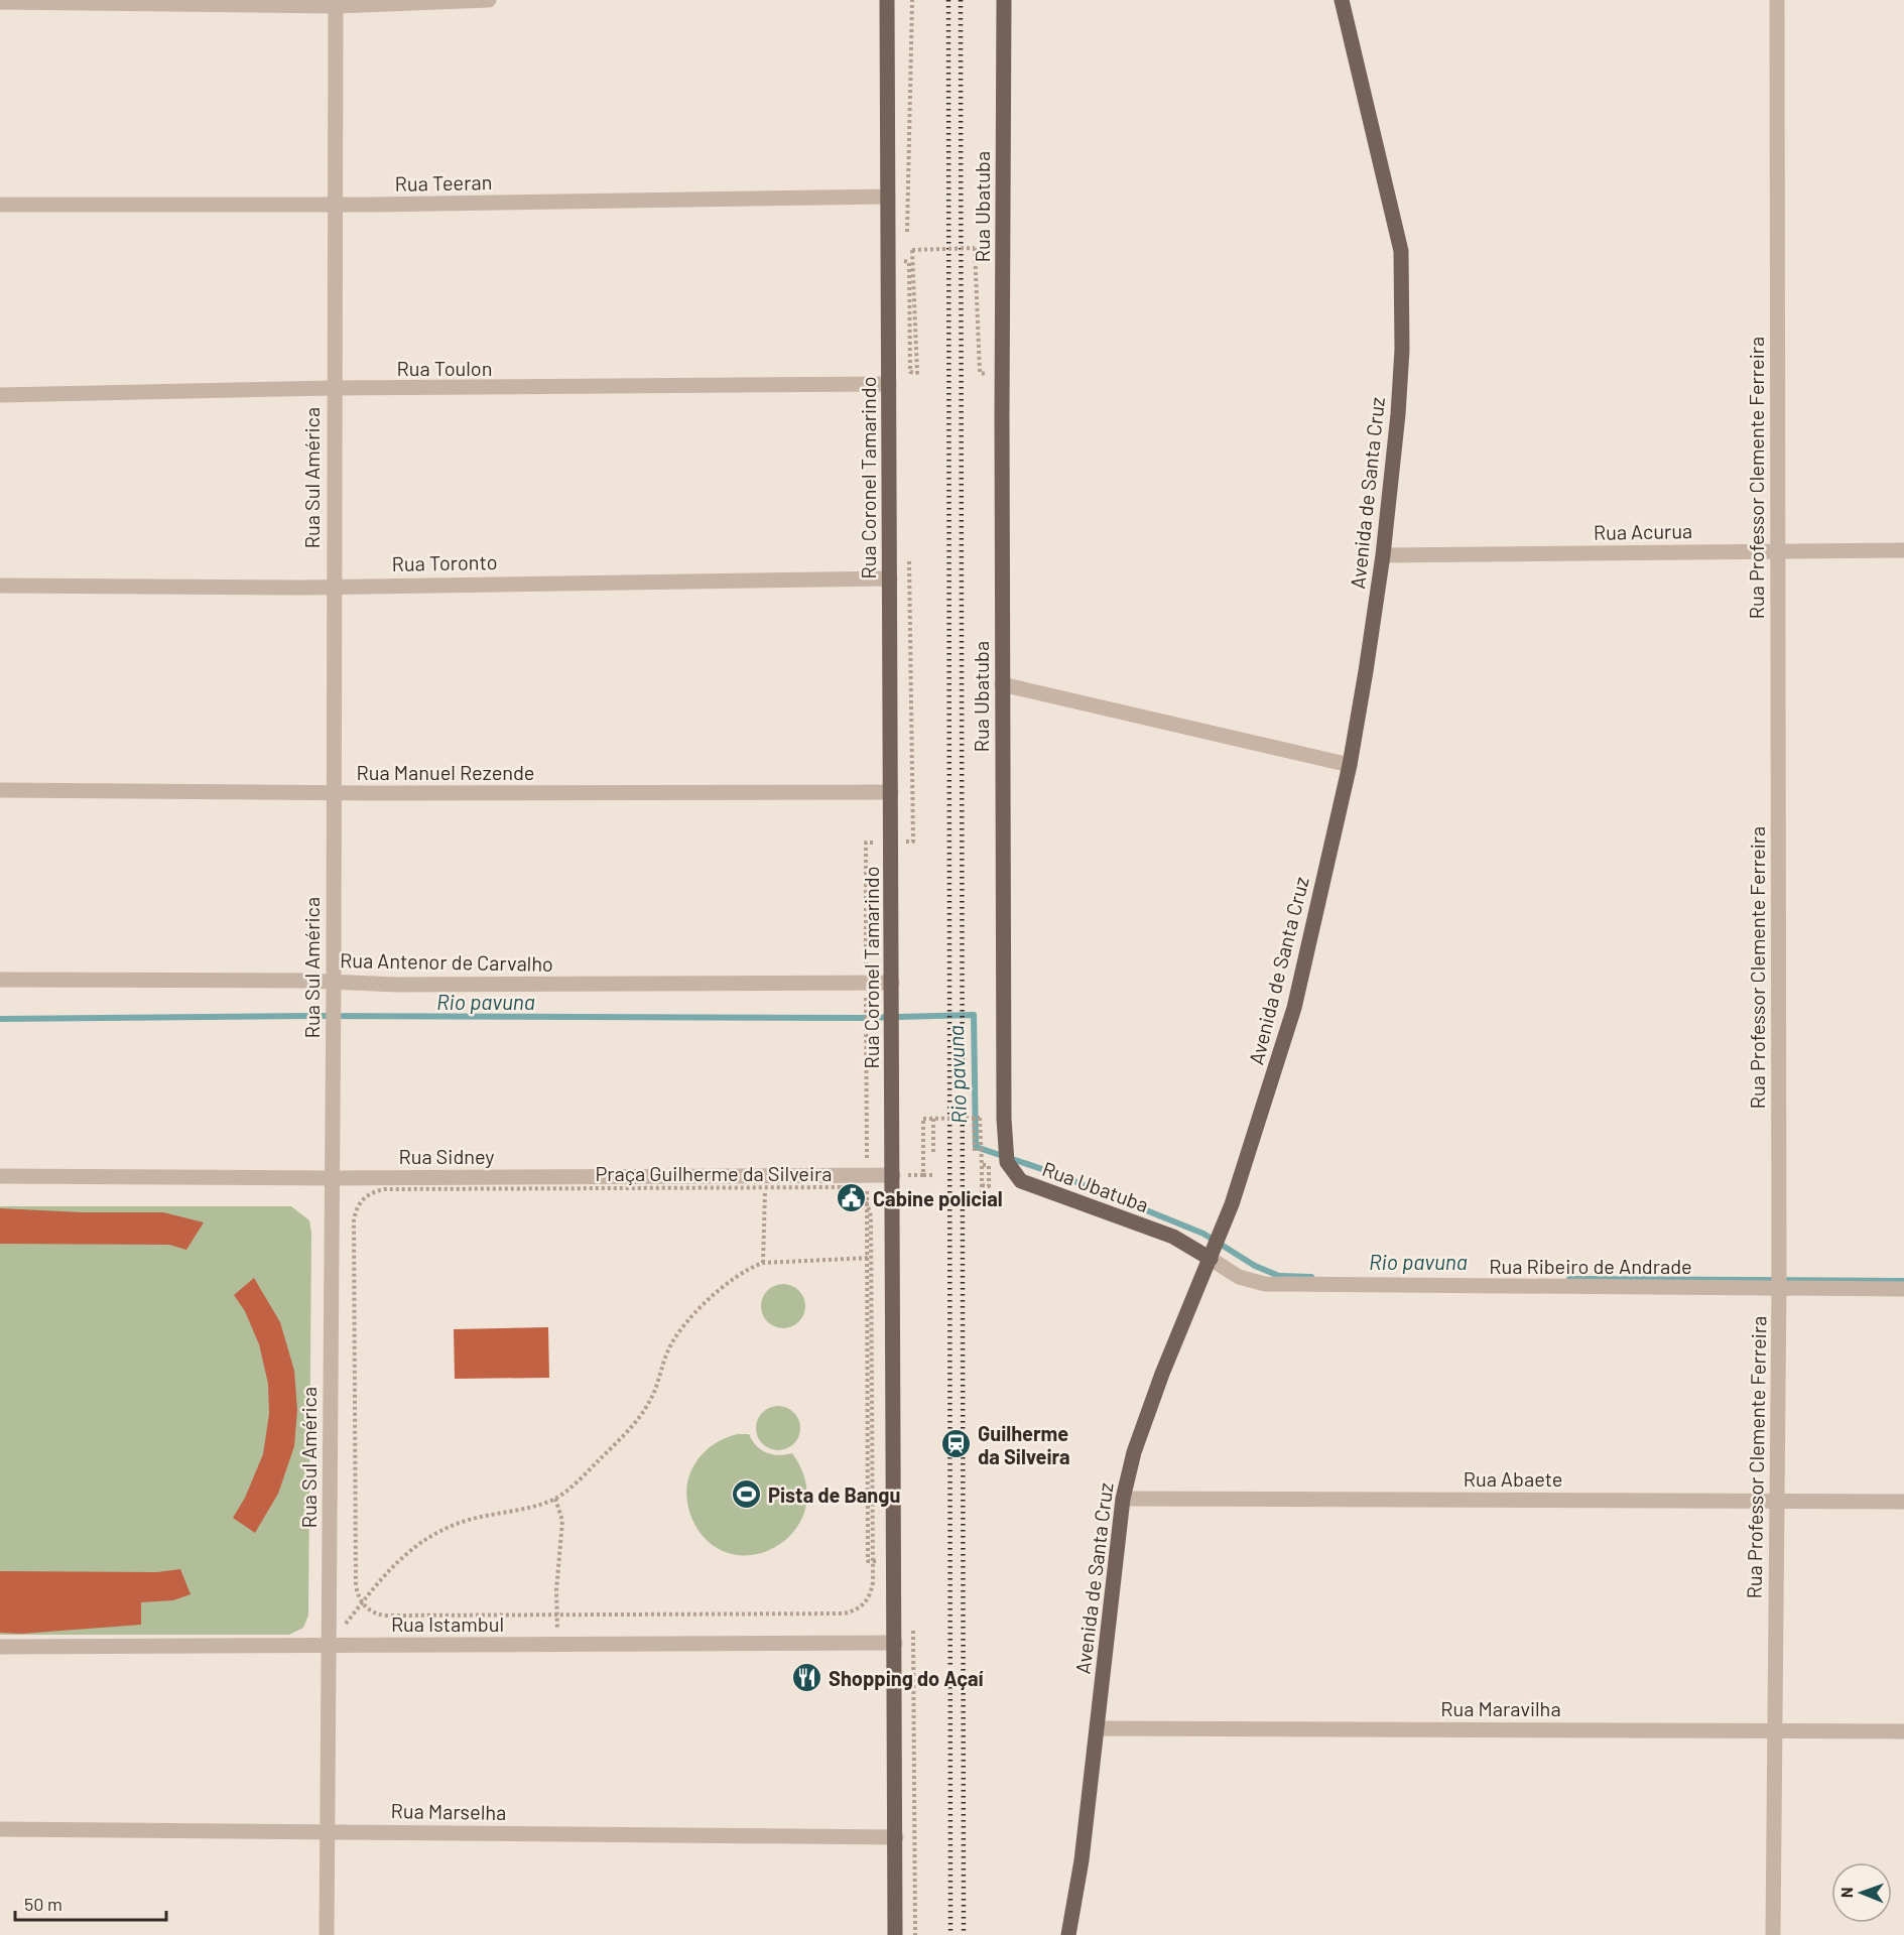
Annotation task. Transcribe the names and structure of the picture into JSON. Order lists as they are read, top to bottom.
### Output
{
  "streets": {
    "main road": ["Rua Ubatuba", "Rua Coronel Tamarindo", "Avenida de Santa Cruz"],
    "street": [
      "Rua Teeran",
      "Rua Toulon",
      "Rua Sul América",
      "Rua Professor Clemente Ferreira",
      "Rua Acurua",
      "Rua Toronto",
      "Rua Manuel Rezende",
      "Rua Antenor de Carvalho",
      "Rua Sidney",
      "Rua Ribeiro de Andrade",
      "Rua Abaete",
      "Rua Istambul",
      "Rua Maravilha",
      "Rua Marselha"
    ],
    "path": ["Praça Guilherme da Silveira"]
  },
  "crossings": [
    ["Rua Teeran", "Rua Sul América"],
    ["Rua Teeran", "Rua Coronel Tamarindo"],
    ["Rua Ubatuba", "Avenida de Santa Cruz"],
    ["Rua Ubatuba", "Rua Ribeiro de Andrade"],
    ["Rua Toulon", "Rua Sul América"],
    ["Rua Toulon", "Rua Coronel Tamarindo"],
    ["Rua Sul América", "Rua Toronto"],
    ["Rua Sul América", "Rua Manuel Rezende"],
    ["Rua Sul América", "Rua Antenor de Carvalho"],
    ["Rua Sul América", "Rua Sidney"],
    ["Rua Sul América", "Rua Istambul"],
    ["Rua Sul América", "Rua Marselha"],
    ["Rua Coronel Tamarindo", "Rua Toronto"],
    ["Rua Coronel Tamarindo", "Rua Manuel Rezende"],
    ["Rua Coronel Tamarindo", "Rua Antenor de Carvalho"],
    ["Rua Coronel Tamarindo", "Rua Sidney"],
    ["Rua Coronel Tamarindo", "Rua Istambul"],
    ["Rua Coronel Tamarindo", "Rua Marselha"],
    ["Rua Professor Clemente Ferreira", "Rua Acurua"],
    ["Rua Professor Clemente Ferreira", "Rua Ribeiro de Andrade"],
    ["Rua Professor Clemente Ferreira", "Rua Abaete"],
    ["Rua Professor Clemente Ferreira", "Rua Maravilha"],
    ["Avenida de Santa Cruz", "Rua Acurua"],
    ["Avenida de Santa Cruz", "Rua Ribeiro de Andrade"],
    ["Avenida de Santa Cruz", "Rua Abaete"],
    ["Avenida de Santa Cruz", "Rua Maravilha"],
    ["Rua Sidney", "Praça Guilherme da Silveira"]
  ],
  "water": ["Rio pavuna"],
  "places": {
    "public building": ["Cabine policial"],
    "station": ["Guilherme da Silveira"],
    "sports": ["Pista de Bangu"],
    "restaurant": ["Shopping do Açaí"]
  },
  "scale_bar": "50 m",
  "north": "left"
}
